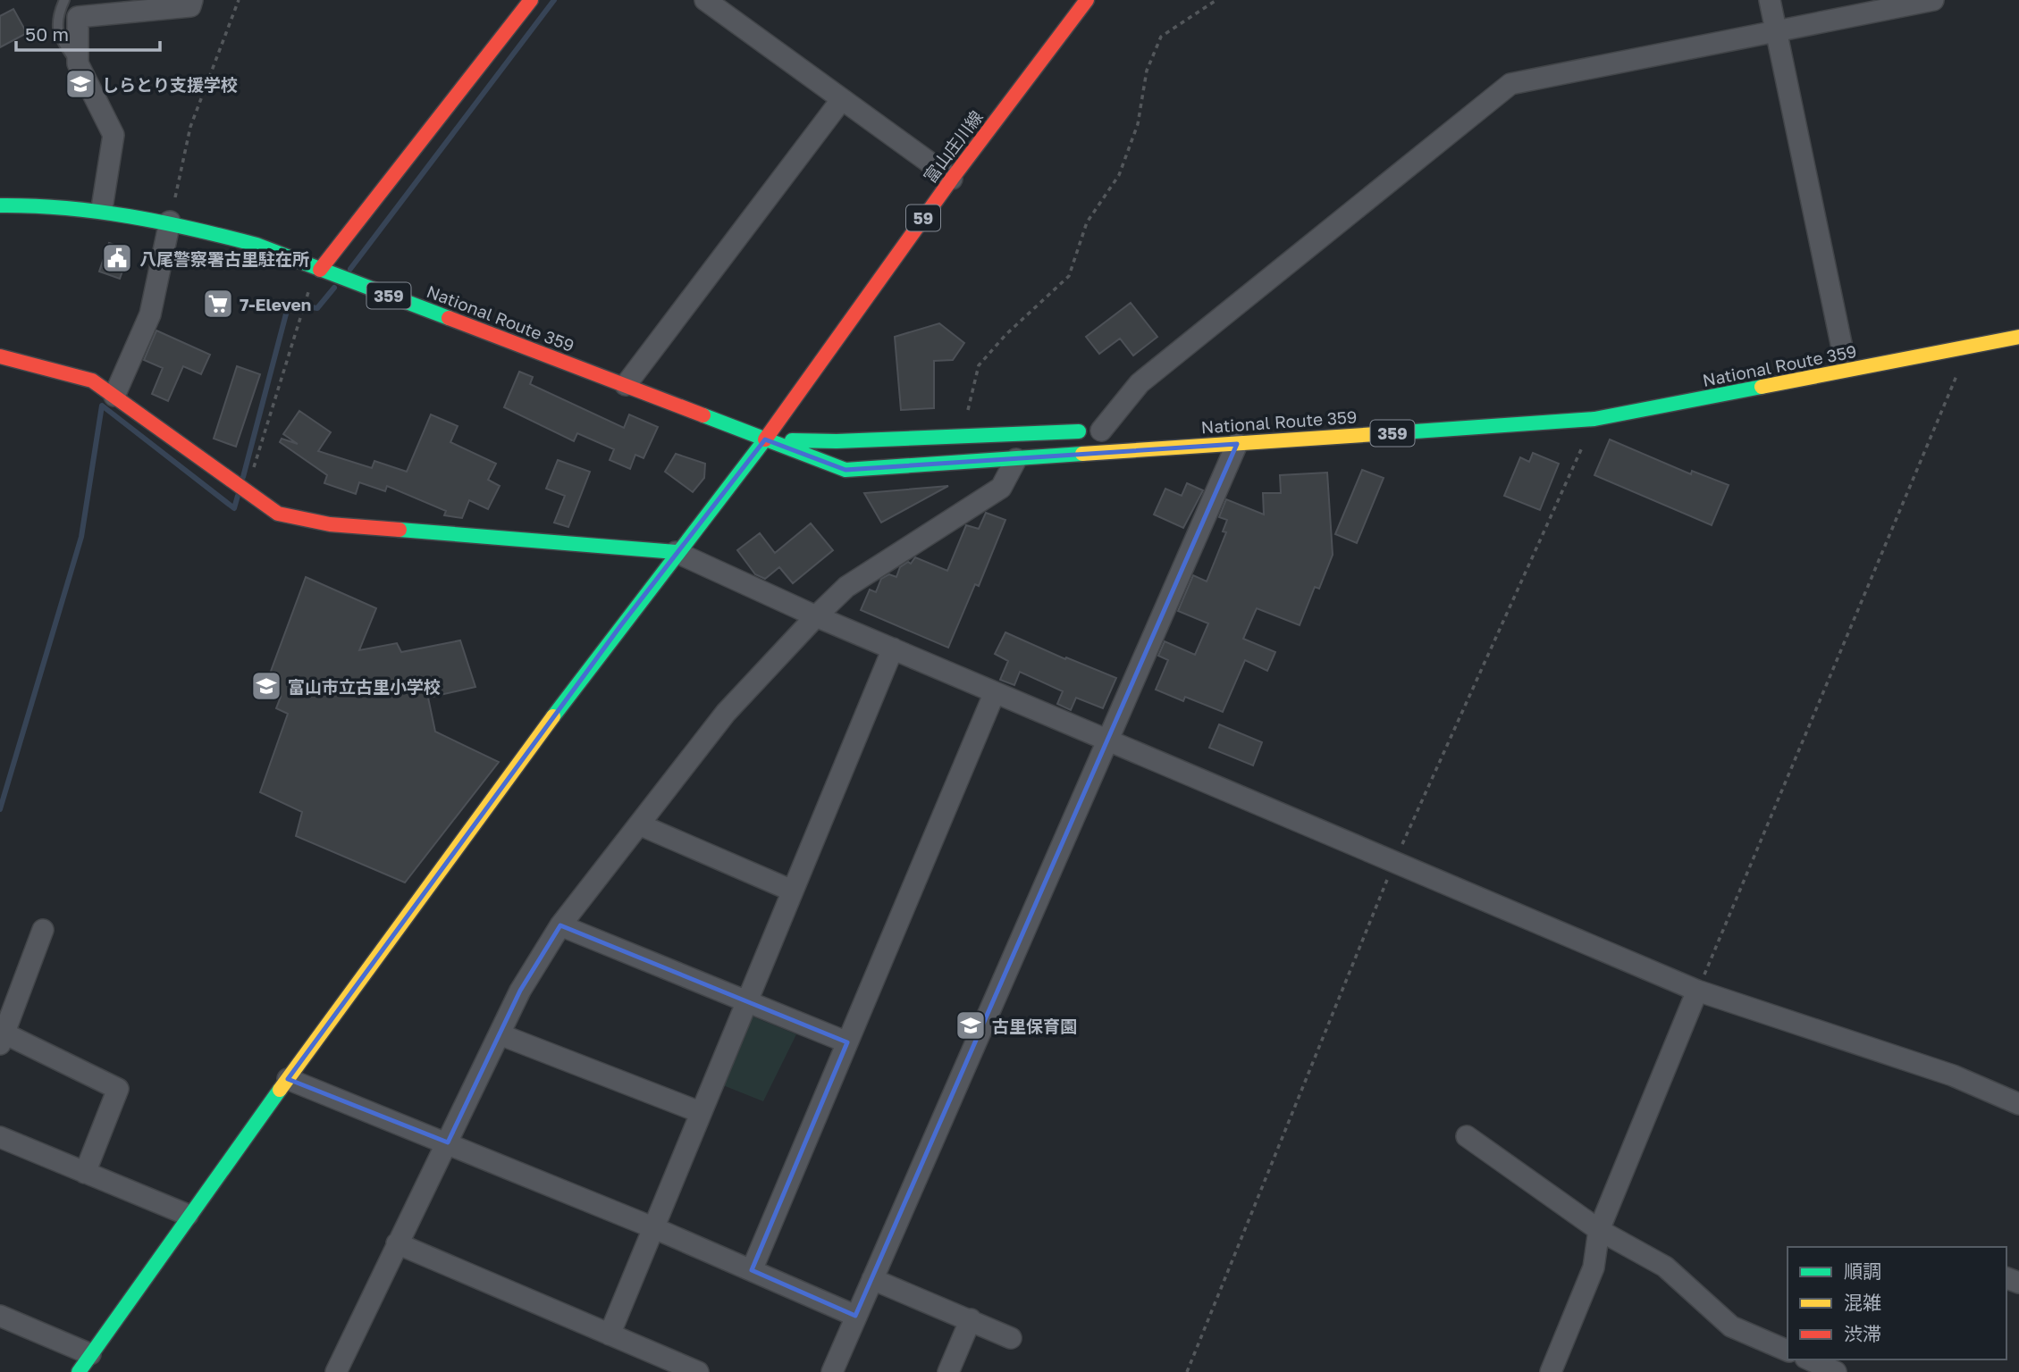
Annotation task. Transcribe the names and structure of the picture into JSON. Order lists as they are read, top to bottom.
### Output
{
  "streets": {
    "main road": [
      "富山庄川線",
      "59",
      "359",
      "National Route 359"
    ]
  },
  "crossings": [
    ["富山庄川線", "National Route 359"]
  ],
  "places": {
    "school or university": ["しらとり支援学校", "富山市立古里小学校", "古里保育園"],
    "public building": ["八尾警察署古里駐在所"],
    "supermarket": ["7-Eleven"]
  },
  "legend": ["順調", "混雑", "渋滞"],
  "scale_bar": "50 m"
}
